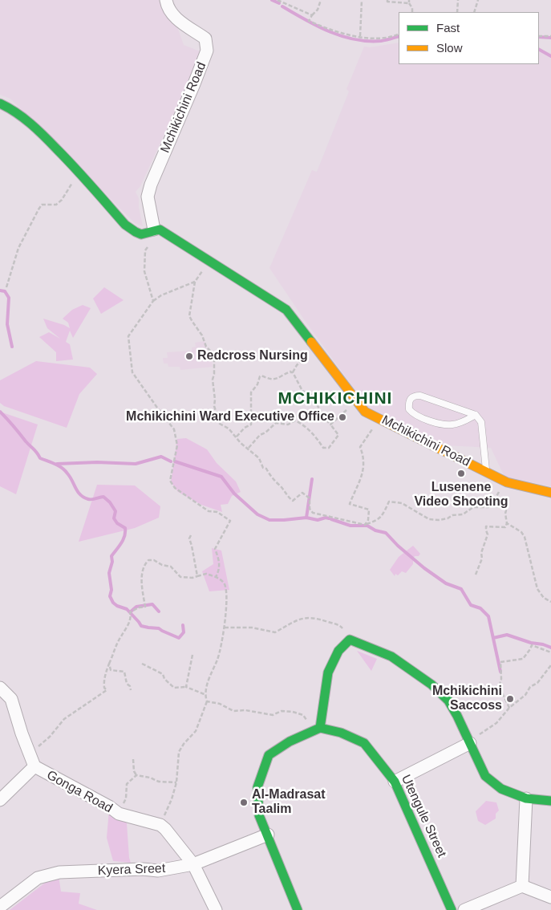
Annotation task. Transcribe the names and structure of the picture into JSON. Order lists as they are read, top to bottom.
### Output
{
  "streets": {
    "street": [
      "Mchikichini Road",
      "Gonga Road",
      "Utengule Street",
      "Kyera Sreet"
    ]
  },
  "districts": ["MCHIKICHINI"],
  "places": [
    "Redcross Nursing",
    "Mchikichini Ward Executive Office",
    "Lusenene Video Shooting",
    "Mchikichini Saccoss",
    "Al-Madrasat Taalim"
  ],
  "legend": ["Fast", "Slow"]
}
